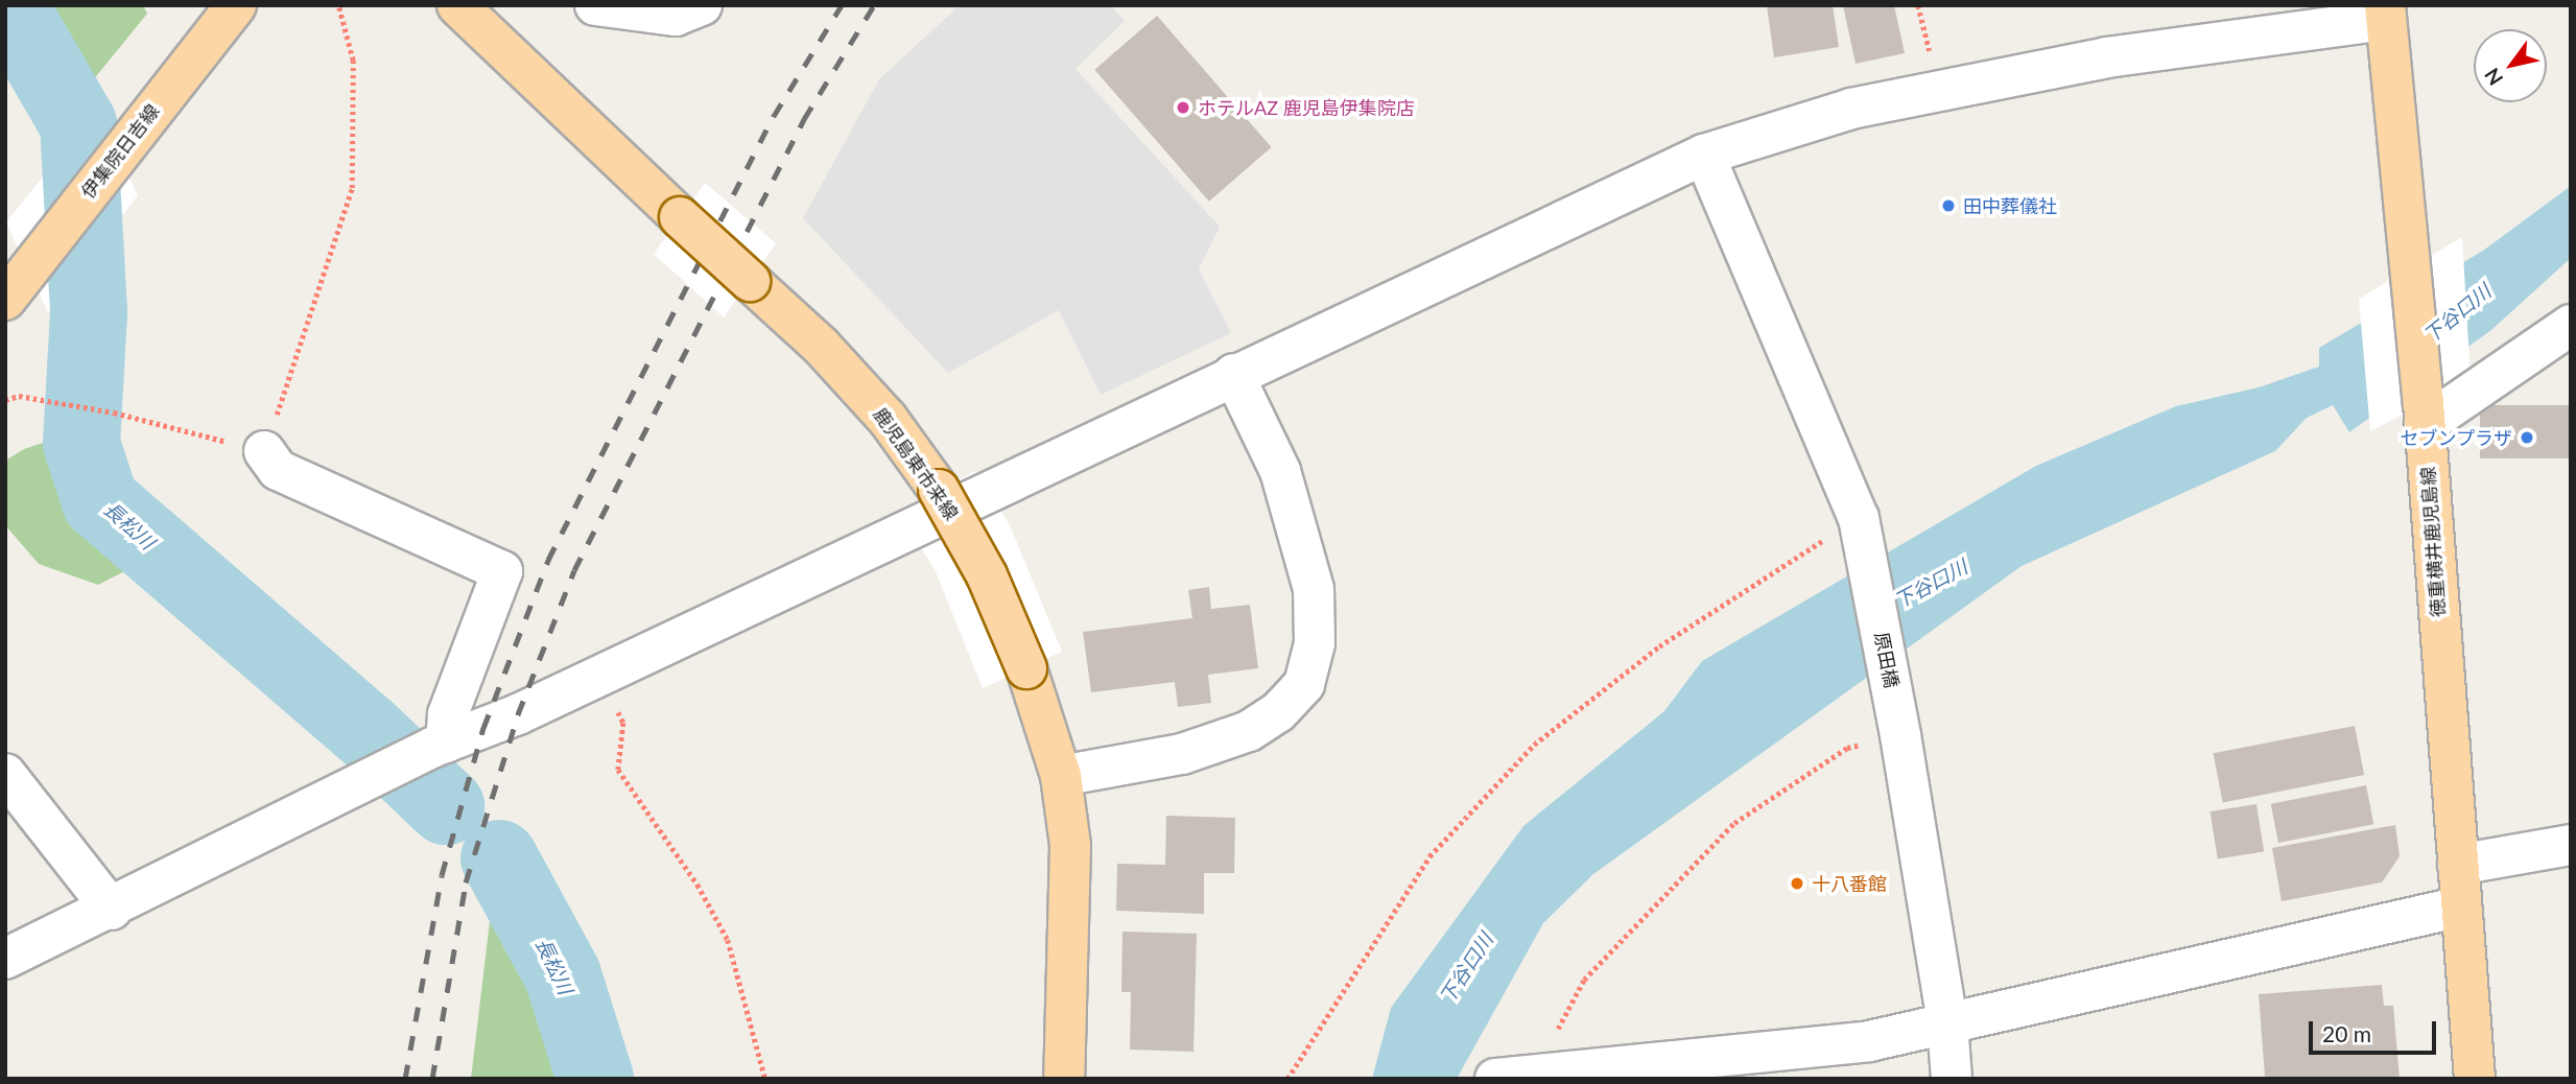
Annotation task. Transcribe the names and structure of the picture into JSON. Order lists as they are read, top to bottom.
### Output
{
  "streets": {
    "main road": ["伊集院日吉線", "鹿児島東市来線", "徳重横井鹿児島線"],
    "street": ["原田橋"]
  },
  "water": ["下谷口川", "長松川"],
  "places": [
    "ホテルAZ 鹿児島伊集院店",
    "田中葬儀社",
    "セブンプラザ",
    "十八番館"
  ],
  "scale_bar": "20 m",
  "north": "bottom left"
}
